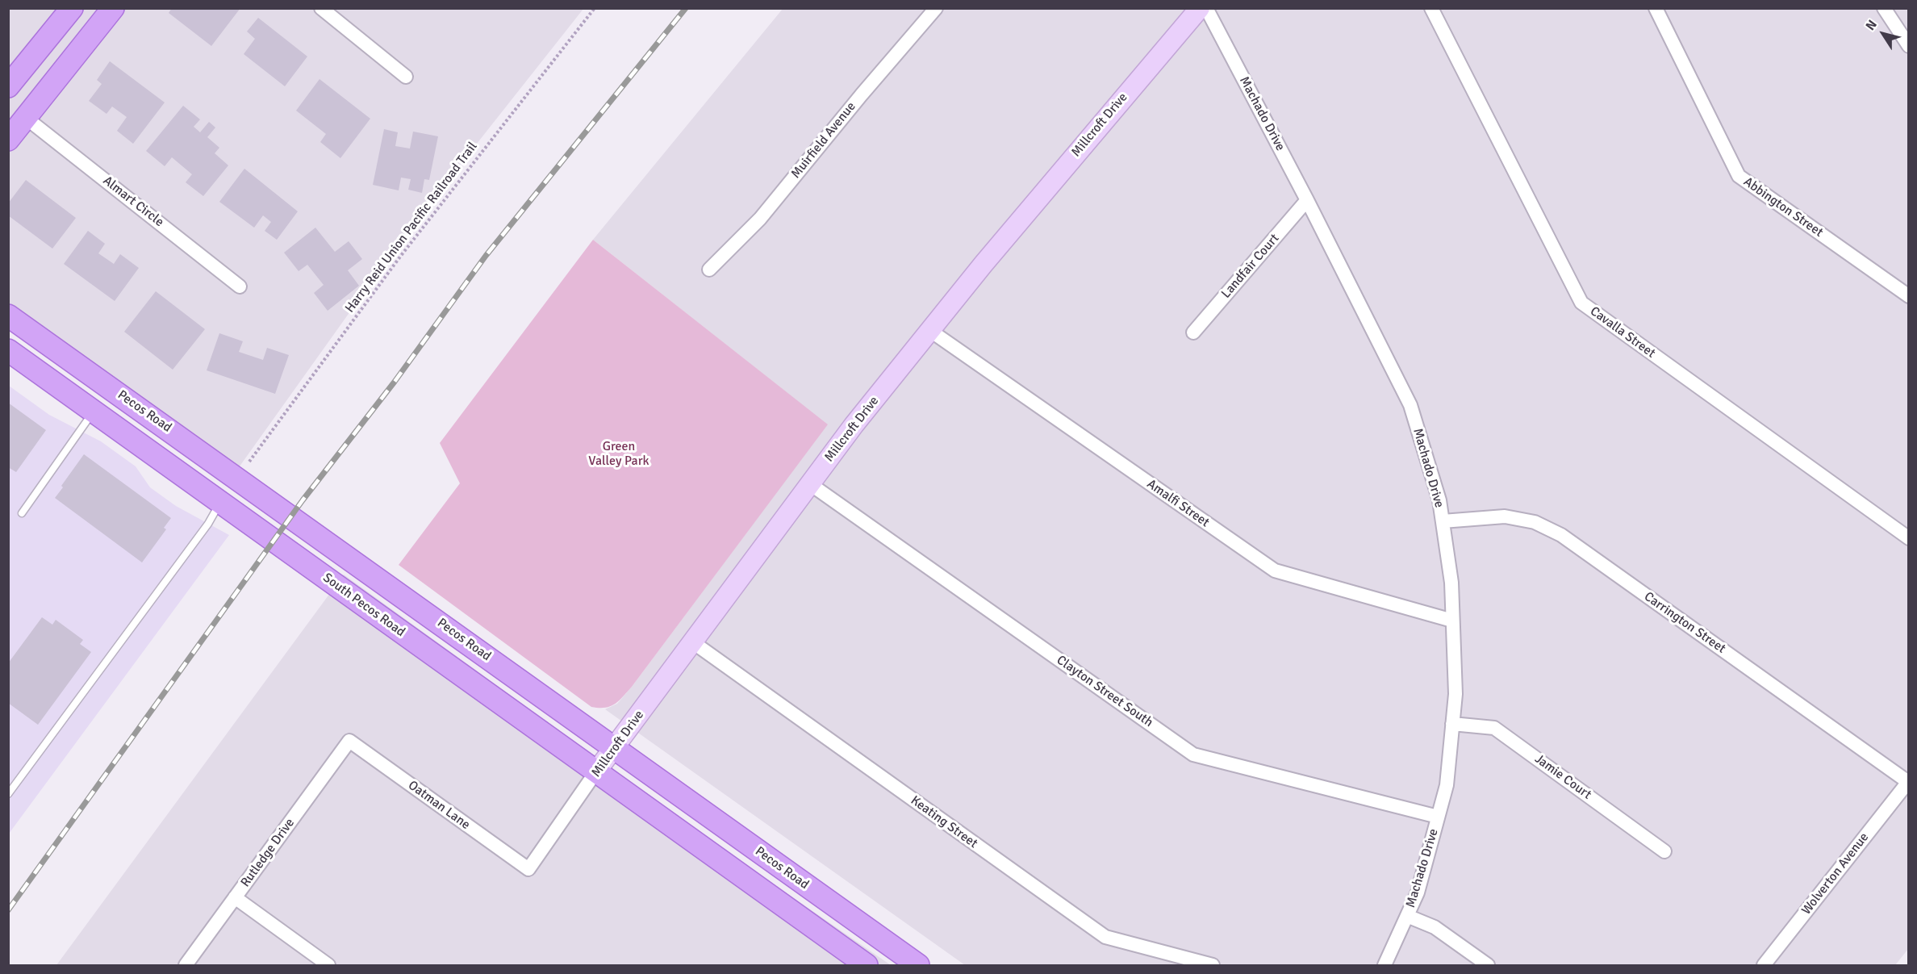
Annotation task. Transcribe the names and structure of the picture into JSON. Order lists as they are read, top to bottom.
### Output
{
  "streets": {
    "main road": ["Pecos Road", "South Pecos Road"],
    "street": [
      "Machado Drive",
      "Millcroft Drive",
      "Muirfield Avenue",
      "Almart Circle",
      "Abbington Street",
      "Landfair Court",
      "Cavalla Street",
      "Amalfi Street",
      "Carrington Street",
      "Clayton Street South",
      "Jamie Court",
      "Oatman Lane",
      "Keating Street",
      "Rutledge Drive",
      "Wolverton Avenue"
    ],
    "path": ["Harry Reid Union Pacific Railroad Trail"]
  },
  "crossings": [
    ["Machado Drive", "Landfair Court"],
    ["Machado Drive", "Amalfi Street"],
    ["Machado Drive", "Carrington Street"],
    ["Machado Drive", "Clayton Street South"],
    ["Machado Drive", "Jamie Court"],
    ["Millcroft Drive", "Pecos Road"],
    ["Millcroft Drive", "Amalfi Street"],
    ["Millcroft Drive", "South Pecos Road"],
    ["Millcroft Drive", "Clayton Street South"],
    ["Millcroft Drive", "Oatman Lane"],
    ["Millcroft Drive", "Keating Street"],
    ["Carrington Street", "Wolverton Avenue"],
    ["Oatman Lane", "Rutledge Drive"]
  ],
  "parks": ["Green Valley Park"],
  "north": "top left"
}
